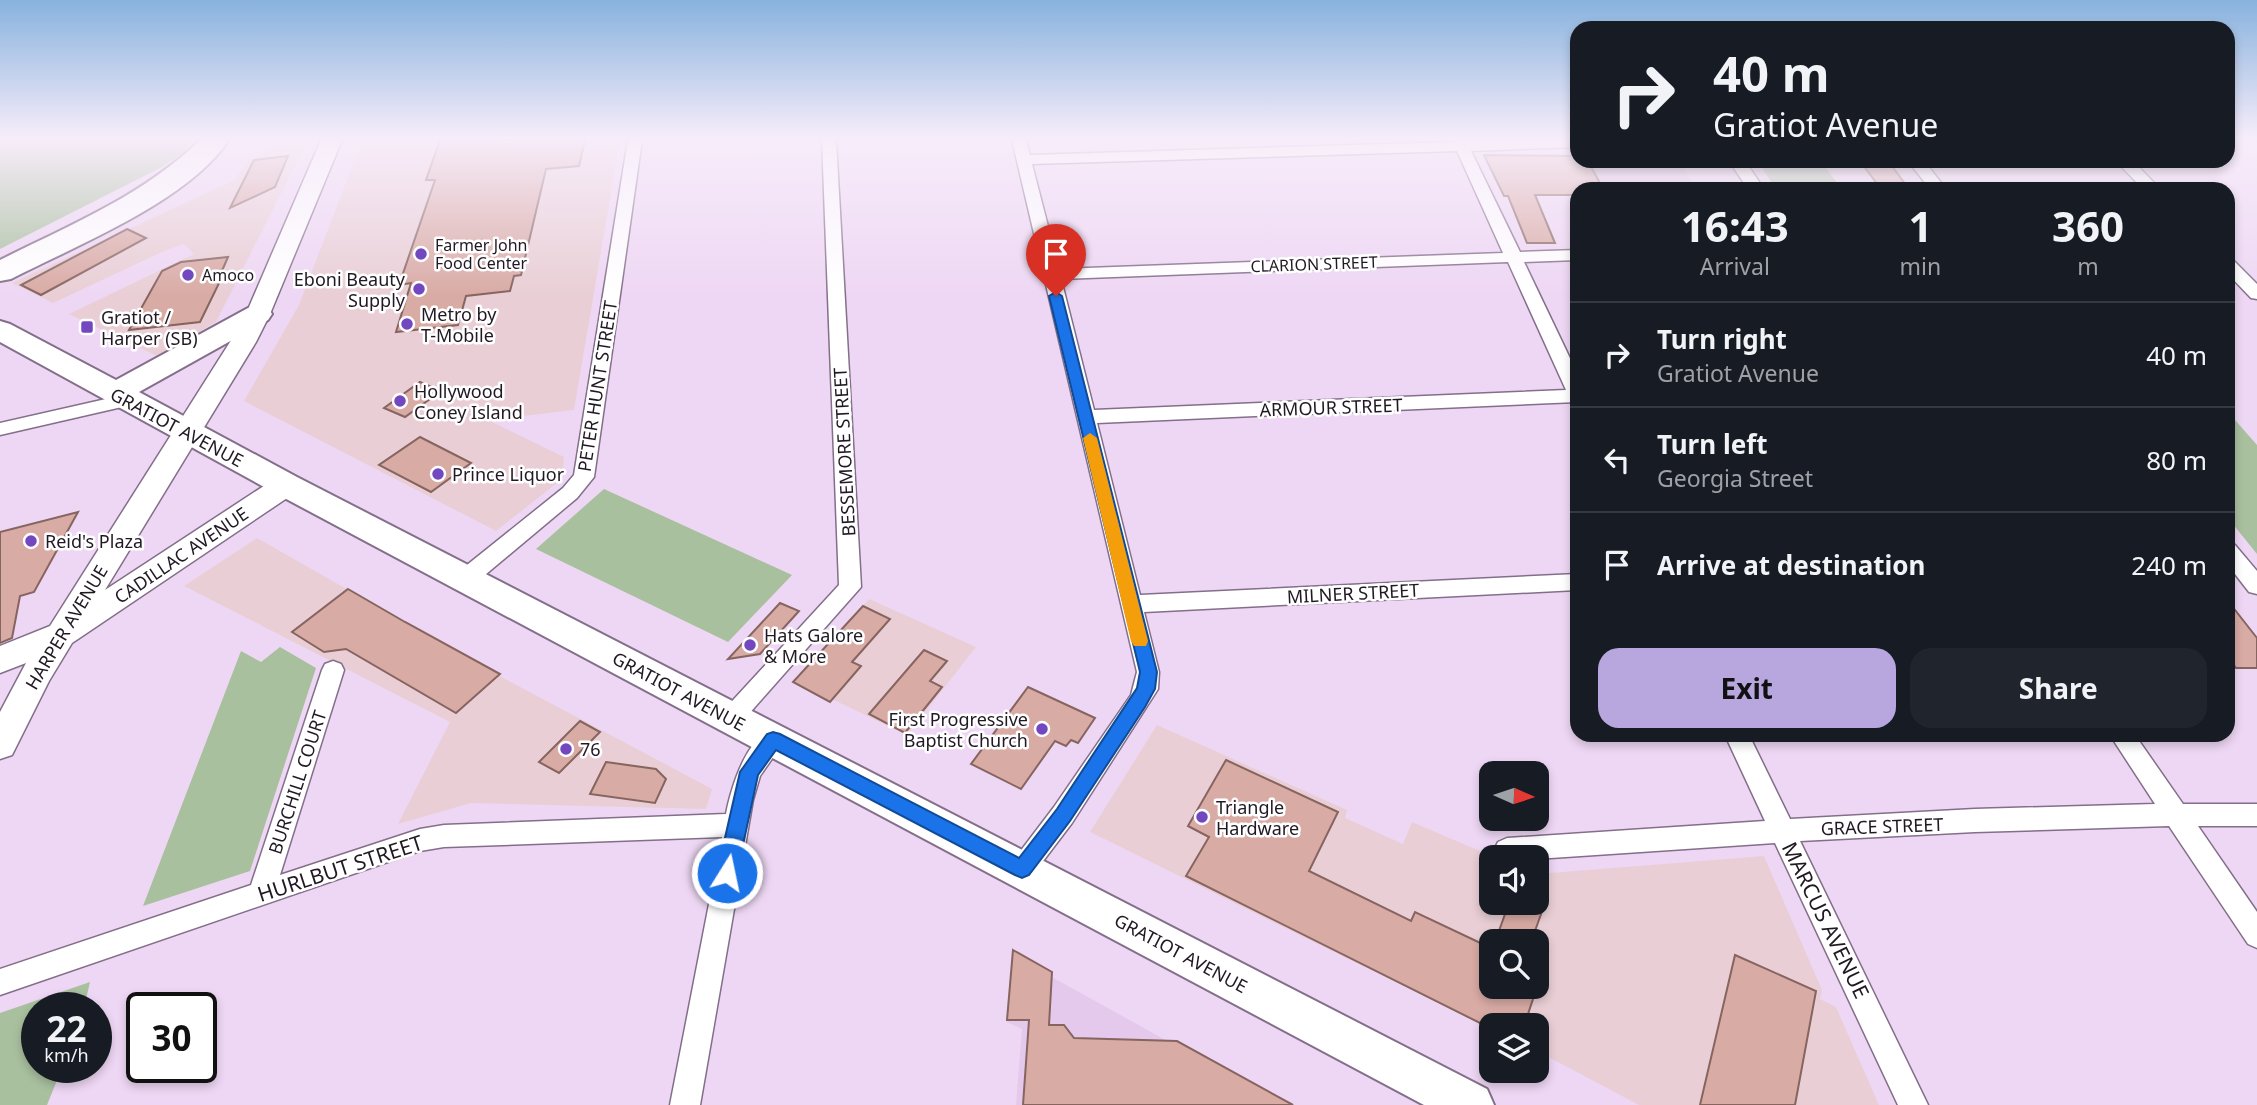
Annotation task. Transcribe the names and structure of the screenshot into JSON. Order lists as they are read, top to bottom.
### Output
{
  "streets": {
    "main road": ["GRATIOT AVENUE", "CADILLAC AVENUE", "HARPER AVENUE"],
    "street": [
      "CLARION STREET",
      "PETER HUNT STREET",
      "ARMOUR STREET",
      "BESSEMORE STREET",
      "MILNER STREET",
      "BURCHILL COURT",
      "GRACE STREET",
      "HURLBUT STREET",
      "MARCUS AVENUE"
    ]
  },
  "crossings": [
    ["PETER HUNT STREET", "GRATIOT AVENUE"],
    ["GRATIOT AVENUE", "BESSEMORE STREET"],
    ["GRATIOT AVENUE", "CADILLAC AVENUE"],
    ["GRATIOT AVENUE", "HARPER AVENUE"],
    ["CADILLAC AVENUE", "HARPER AVENUE"],
    ["BURCHILL COURT", "HURLBUT STREET"],
    ["GRACE STREET", "MARCUS AVENUE"]
  ],
  "places": {
    "other": [
      "Farmer John Food Center",
      "Amoco",
      "Eboni Beauty Supply",
      "Metro by T-Mobile",
      "Hollywood Coney Island",
      "Prince Liquor",
      "Reid's Plaza",
      "Hats Galore & More",
      "First Progressive Baptist Church",
      "76",
      "Triangle Hardware"
    ],
    "transit": ["Gratiot / Harper (SB)"]
  },
  "north": "right",
  "page": {
    "turn": ["40 m", "Gratiot Avenue"],
    "eta": [
      "16:43",
      "Arrival",
      "1",
      "min",
      "360",
      "m"
    ],
    "list": [
      {
        "name": "Turn right",
        "note": "Gratiot Avenue",
        "value": "40 m"
      },
      {
        "name": "Turn left",
        "note": "Georgia Street",
        "value": "80 m"
      },
      {
        "name": "Arrive at destination",
        "value": "240 m"
      }
    ],
    "buttons": ["Exit", "Share"],
    "speed": "22 km/h",
    "limit": "30"
  }
}
